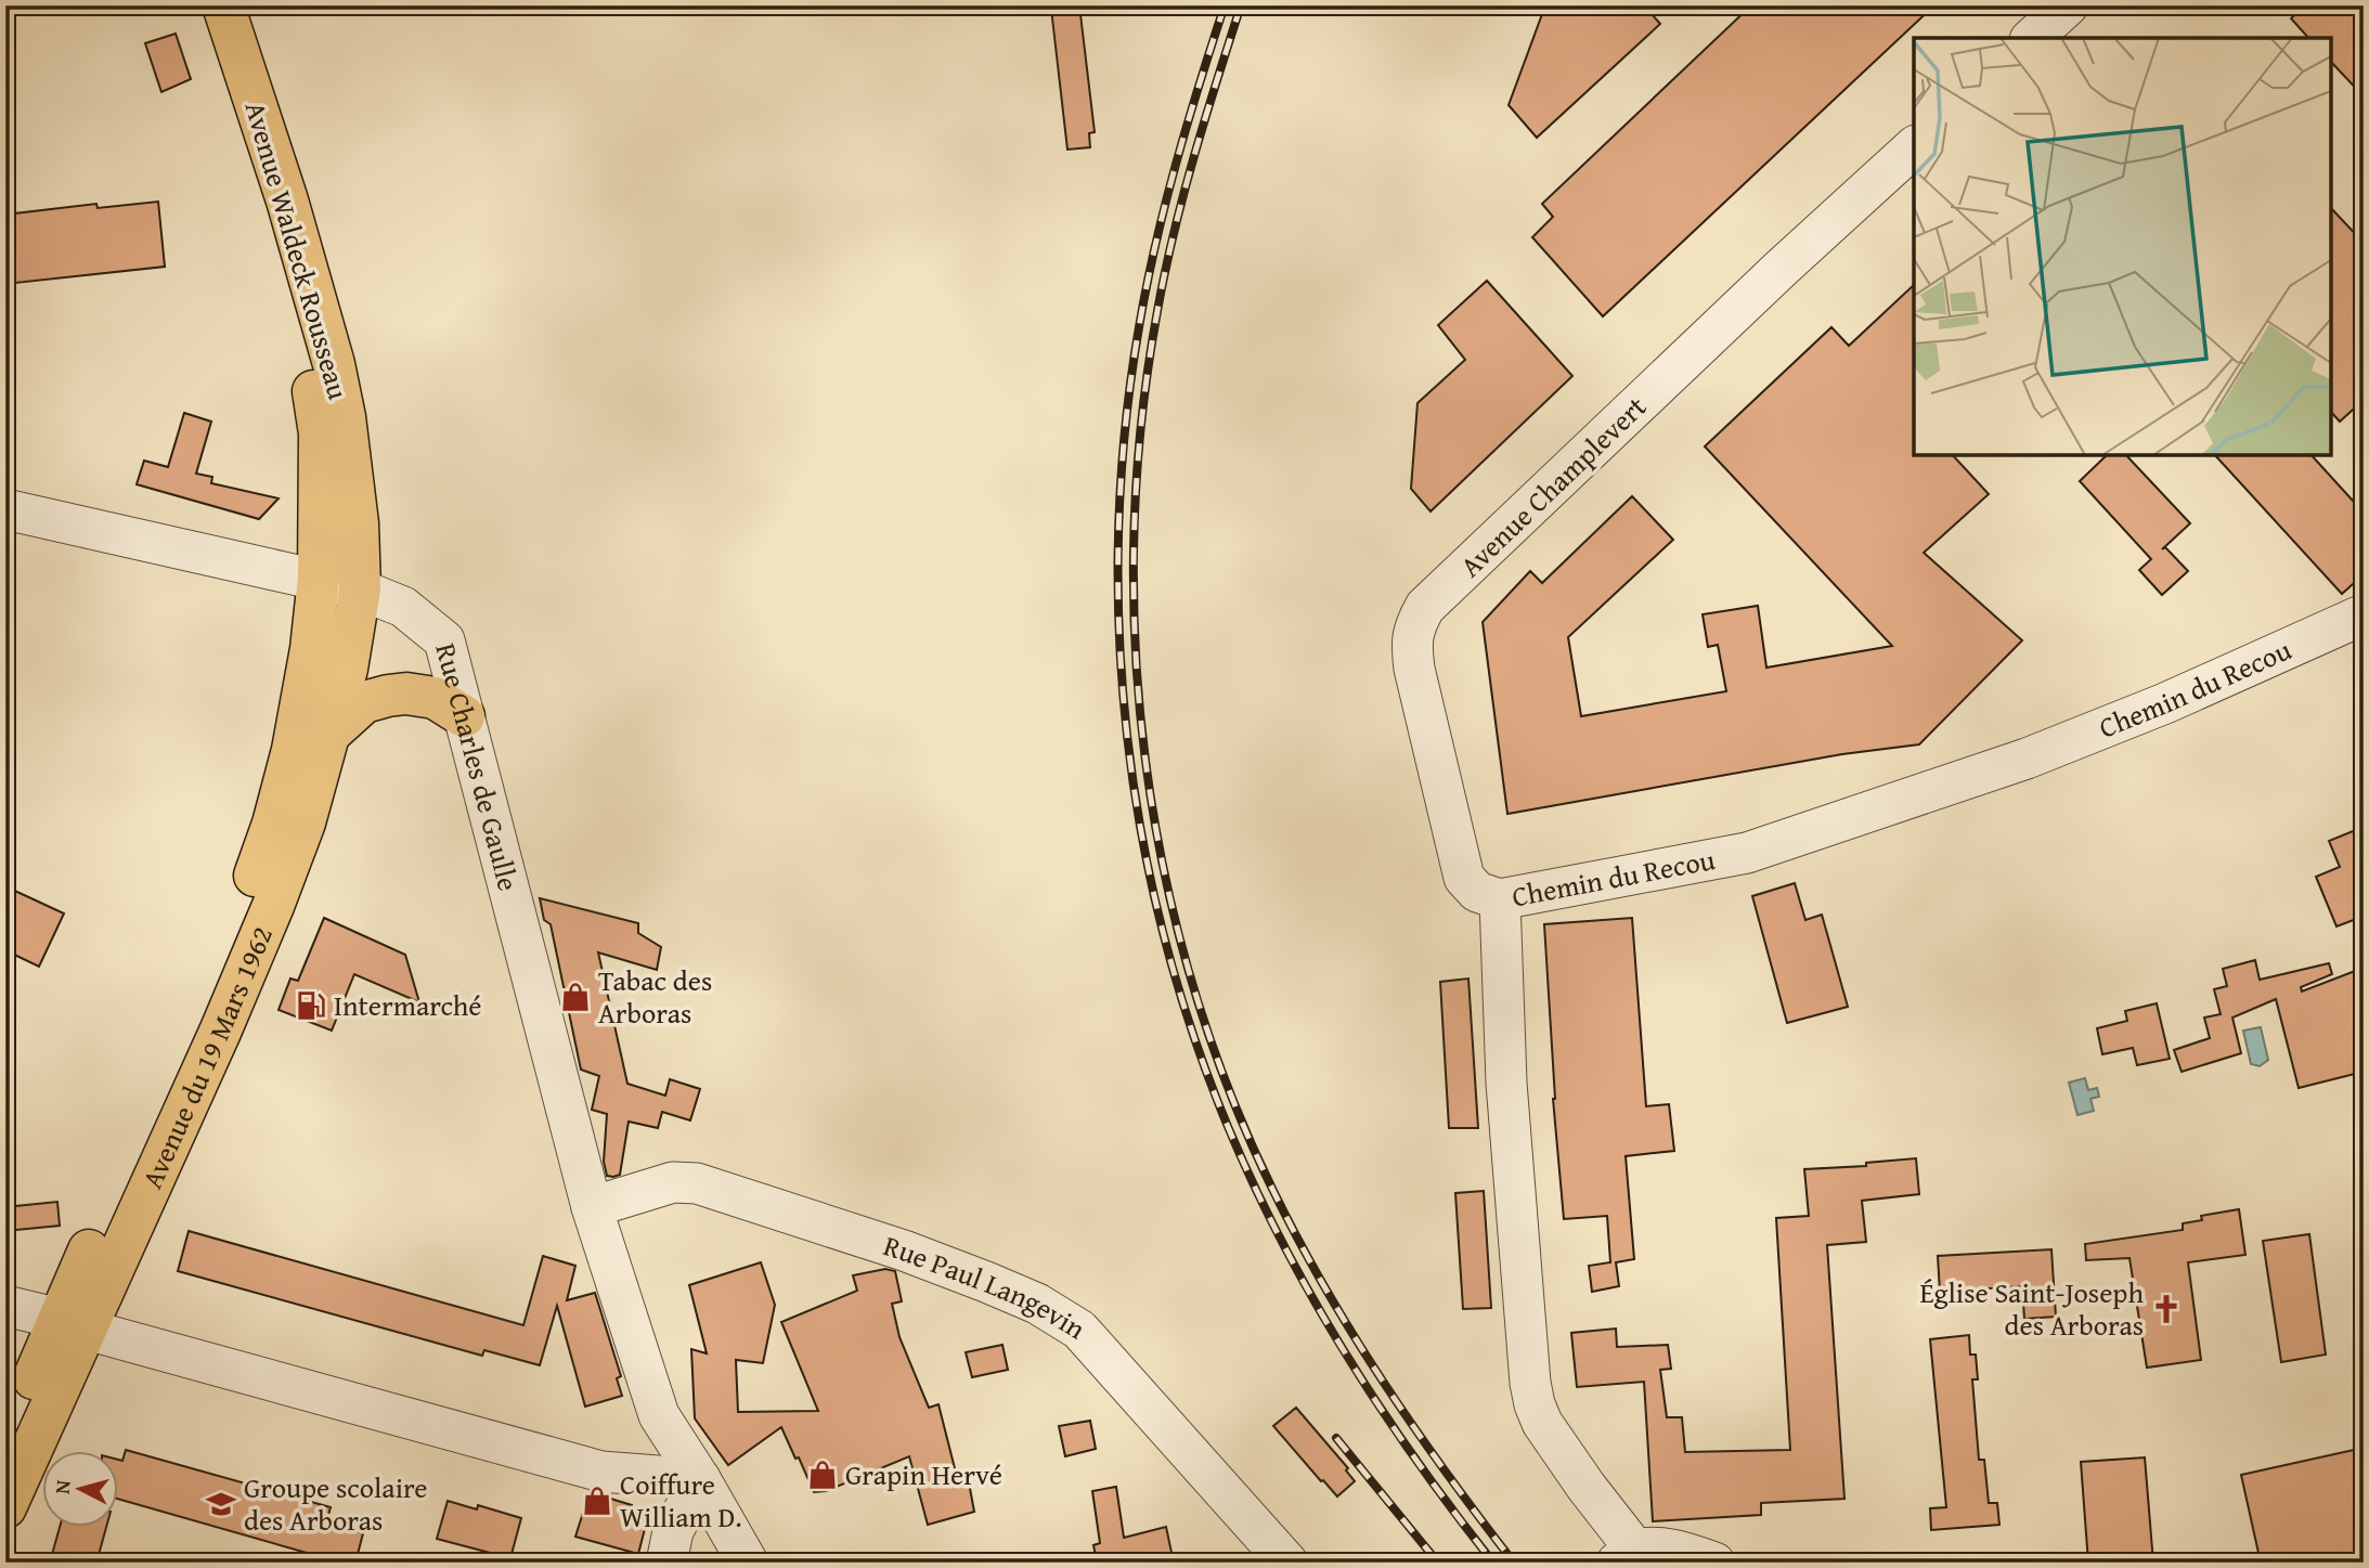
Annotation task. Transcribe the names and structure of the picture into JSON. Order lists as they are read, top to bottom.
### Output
{
  "streets": {
    "main road": ["Avenue Waldeck Rousseau", "Avenue du 19 Mars 1962"],
    "street": [
      "Avenue Champlevert",
      "Chemin du Recou",
      "Rue Charles de Gaulle",
      "Rue Paul Langevin"
    ]
  },
  "crossings": [
    ["Avenue Waldeck Rousseau", "Rue Charles de Gaulle"],
    ["Avenue Waldeck Rousseau", "Avenue du 19 Mars 1962"],
    ["Avenue Champlevert", "Chemin du Recou"],
    ["Rue Charles de Gaulle", "Avenue du 19 Mars 1962"],
    ["Rue Charles de Gaulle", "Rue Paul Langevin"]
  ],
  "places": {
    "shop": ["Tabac des Arboras", "Grapin Hervé", "Coiffure William D."],
    "fuel station": ["Intermarché"],
    "church": ["Église Saint-Joseph des Arboras"],
    "school or university": ["Groupe scolaire des Arboras"]
  },
  "north": "left"
}
